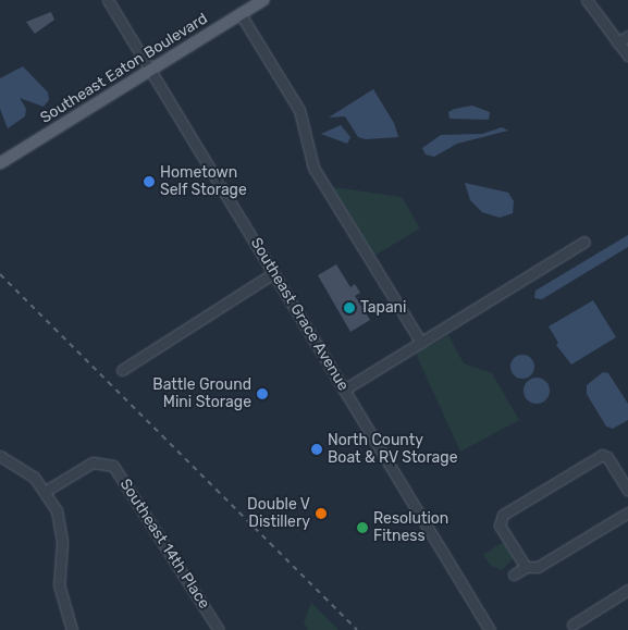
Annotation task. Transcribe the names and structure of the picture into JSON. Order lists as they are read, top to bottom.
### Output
{
  "streets": {
    "main road": ["Southeast Eaton Boulevard"],
    "street": ["Southeast Grace Avenue", "Southeast 14th Place"]
  },
  "crossings": [
    ["Southeast Eaton Boulevard", "Southeast Grace Avenue"]
  ],
  "places": [
    "Hometown Self Storage",
    "Tapani",
    "Battle Ground Mini Storage",
    "North County Boat & RV Storage",
    "Double V Distillery",
    "Resolution Fitness"
  ]
}
